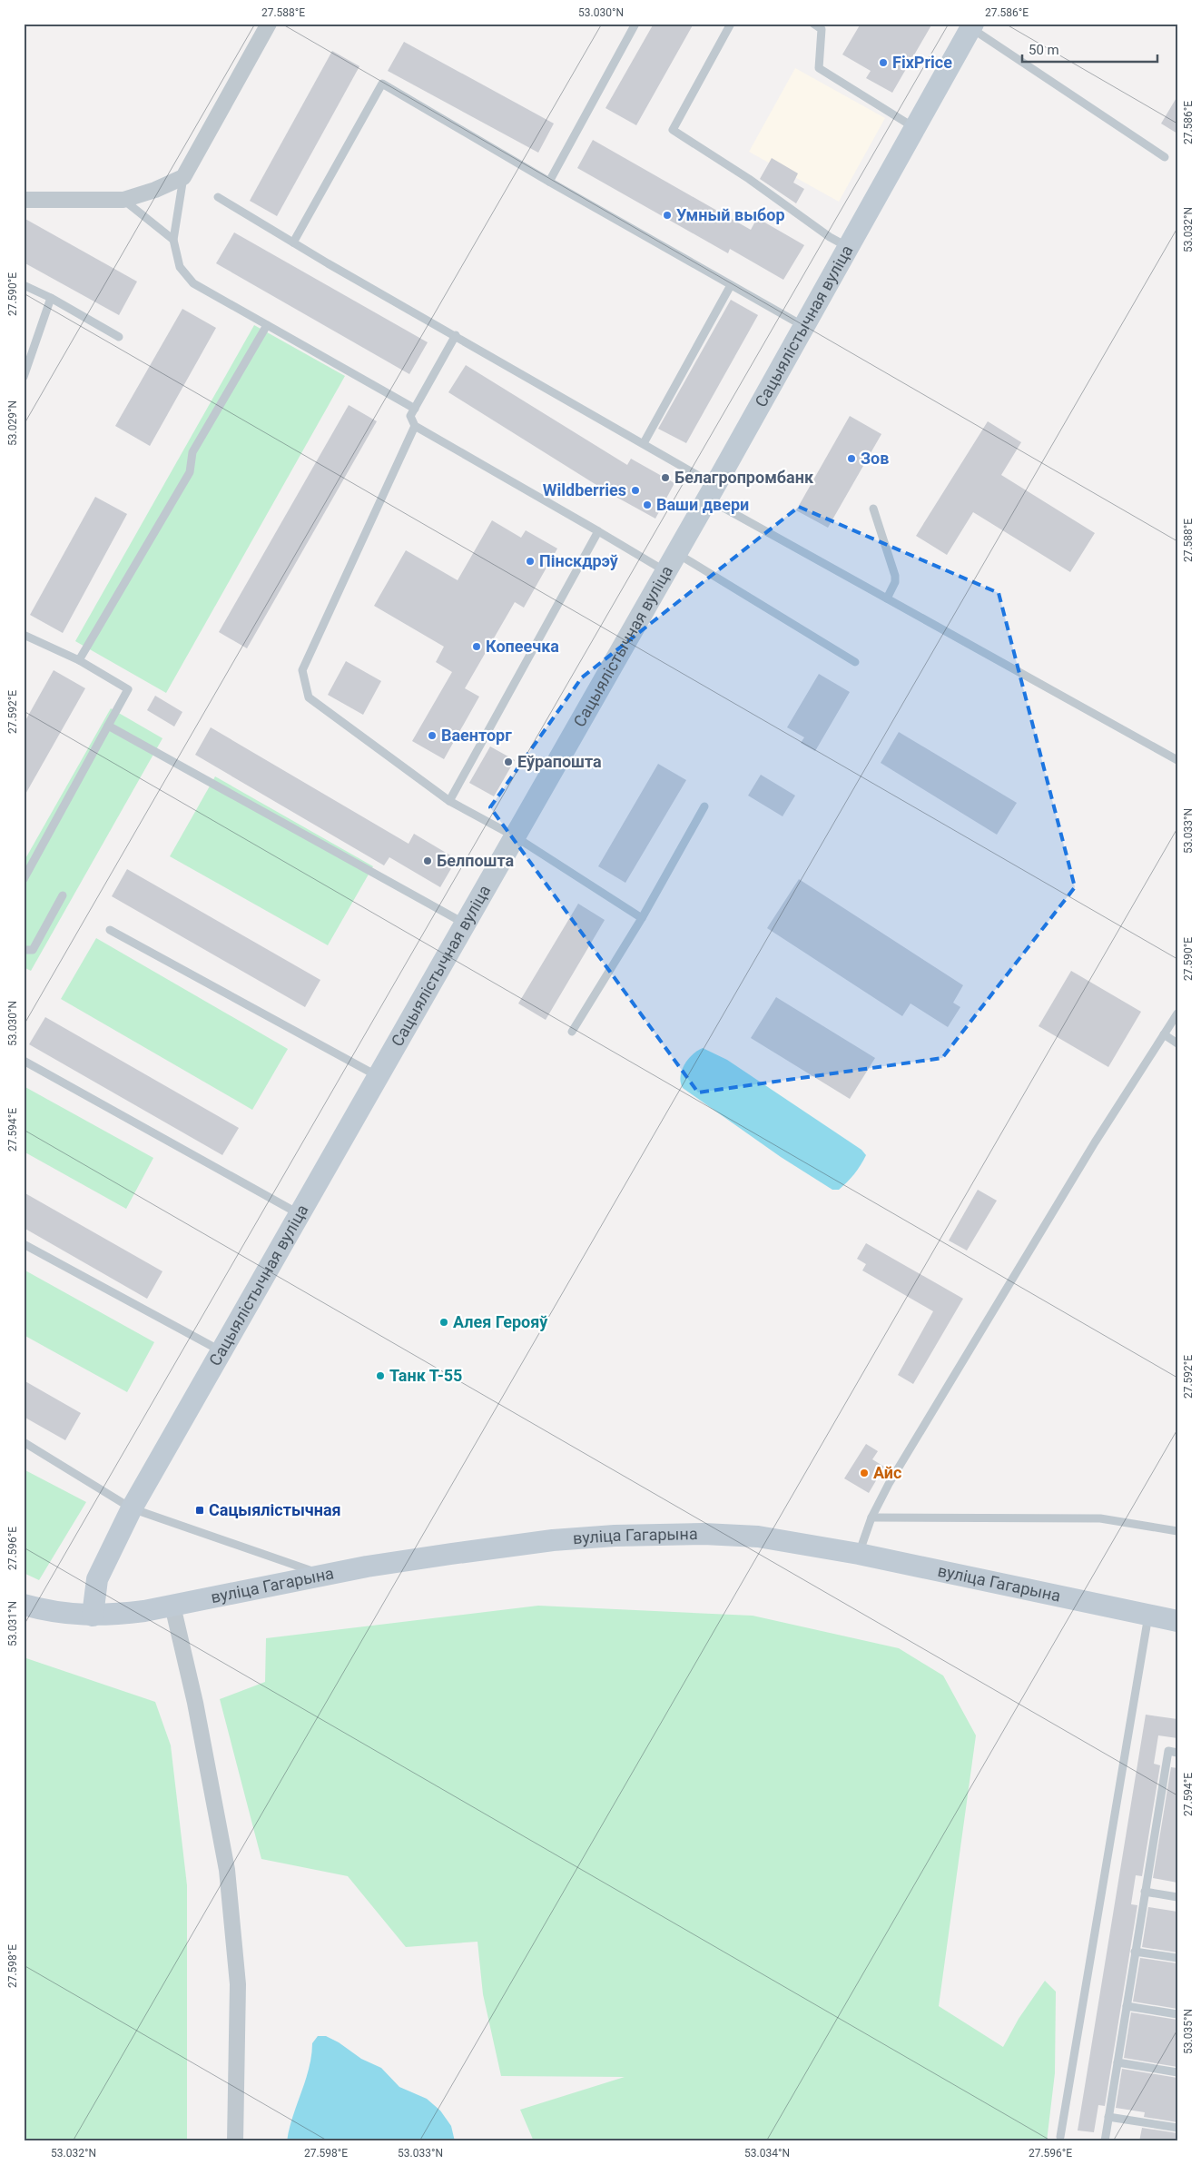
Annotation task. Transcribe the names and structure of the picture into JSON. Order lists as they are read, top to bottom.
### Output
{
  "streets": {
    "main road": ["Сацыялістычная вуліца", "вуліца Гагарына"]
  },
  "crossings": [
    ["Сацыялістычная вуліца", "вуліца Гагарына"]
  ],
  "places": {
    "other": [
      "FixPrice",
      "Умный выбор",
      "Зов",
      "Белагропромбанк",
      "Wildberries",
      "Ваши двери",
      "Пінскдрэў",
      "Копеечка",
      "Ваенторг",
      "Еўрапошта",
      "Белпошта",
      "Алея Герояў",
      "Танк Т-55",
      "Айс"
    ],
    "transit": ["Сацыялістычная"]
  },
  "scale_bar": "50 m",
  "coordinates": [
    "27.588°E",
    "53.030°N",
    "27.586°E",
    "53.032°N",
    "27.590°E",
    "53.029°N",
    "27.592°E",
    "53.033°N",
    "27.594°E",
    "27.596°E",
    "53.031°N",
    "27.598°E",
    "53.035°N",
    "53.034°N"
  ]
}
